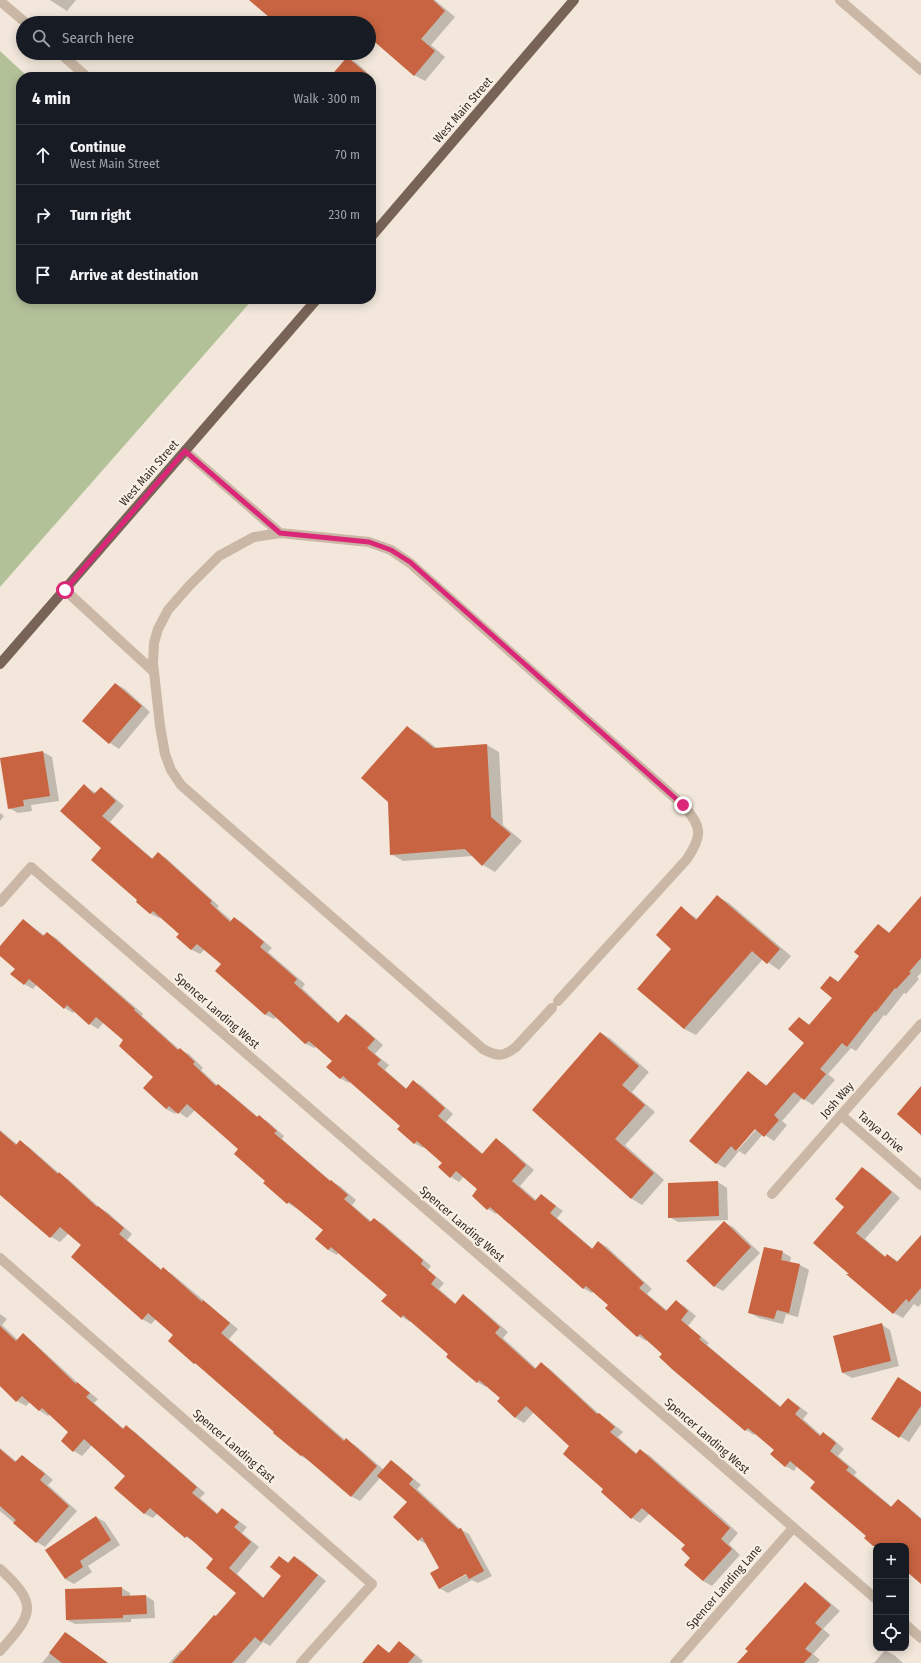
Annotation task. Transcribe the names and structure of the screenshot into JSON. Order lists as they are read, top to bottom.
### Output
{
  "streets": {
    "main road": ["West Main Street"],
    "street": [
      "Spencer Landing West",
      "Josh Way",
      "Tanya Drive",
      "Spencer Landing East",
      "Spencer Landing Lane"
    ]
  },
  "crossings": [
    ["Spencer Landing West", "Spencer Landing Lane"],
    ["Josh Way", "Tanya Drive"]
  ],
  "page": {
    "search": "Search here",
    "heading": ["4 min", "Walk · 300 m"],
    "list": [
      ["Continue", "West Main Street", "70 m"],
      ["Turn right", "230 m"],
      "Arrive at destination"
    ],
    "map_buttons": ["+", "−"]
  }
}
